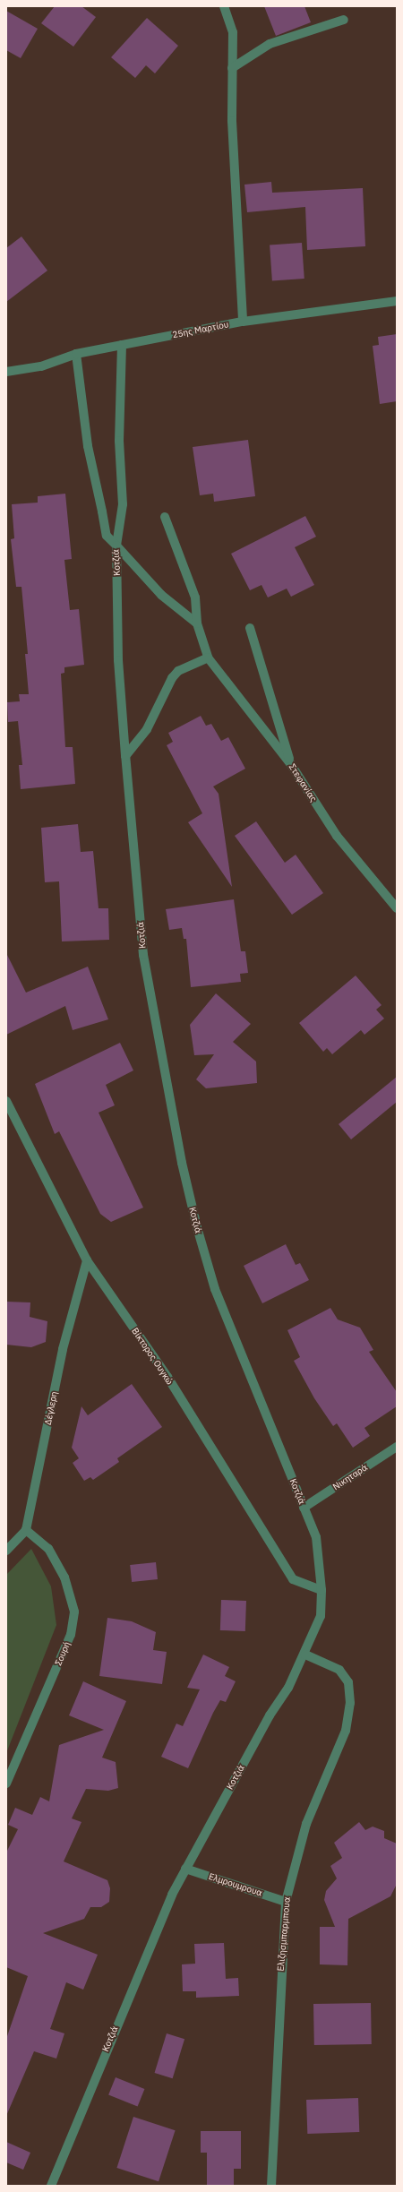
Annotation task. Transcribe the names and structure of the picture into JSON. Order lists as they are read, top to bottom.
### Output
{
  "streets": {
    "street": [
      "25ης Μαρτίου",
      "Κοτζιά",
      "Στεφανίας",
      "Βίκτορος Ουγκώ",
      "Δέγλερη",
      "Νικηταρά",
      "Σουρή",
      "Ελμρουμρουα",
      "Ελιζησμπαρμπουα"
    ]
  },
  "crossings": [
    ["25ης Μαρτίου", "Κοτζιά"],
    ["Κοτζιά", "Βίκτορος Ουγκώ"],
    ["Κοτζιά", "Νικηταρά"],
    ["Κοτζιά", "Ελμρουμρουα"],
    ["Κοτζιά", "Ελιζησμπαρμπουα"],
    ["Βίκτορος Ουγκώ", "Δέγλερη"],
    ["Δέγλερη", "Σουρή"],
    ["Ελμρουμρουα", "Ελιζησμπαρμπουα"]
  ]
}
